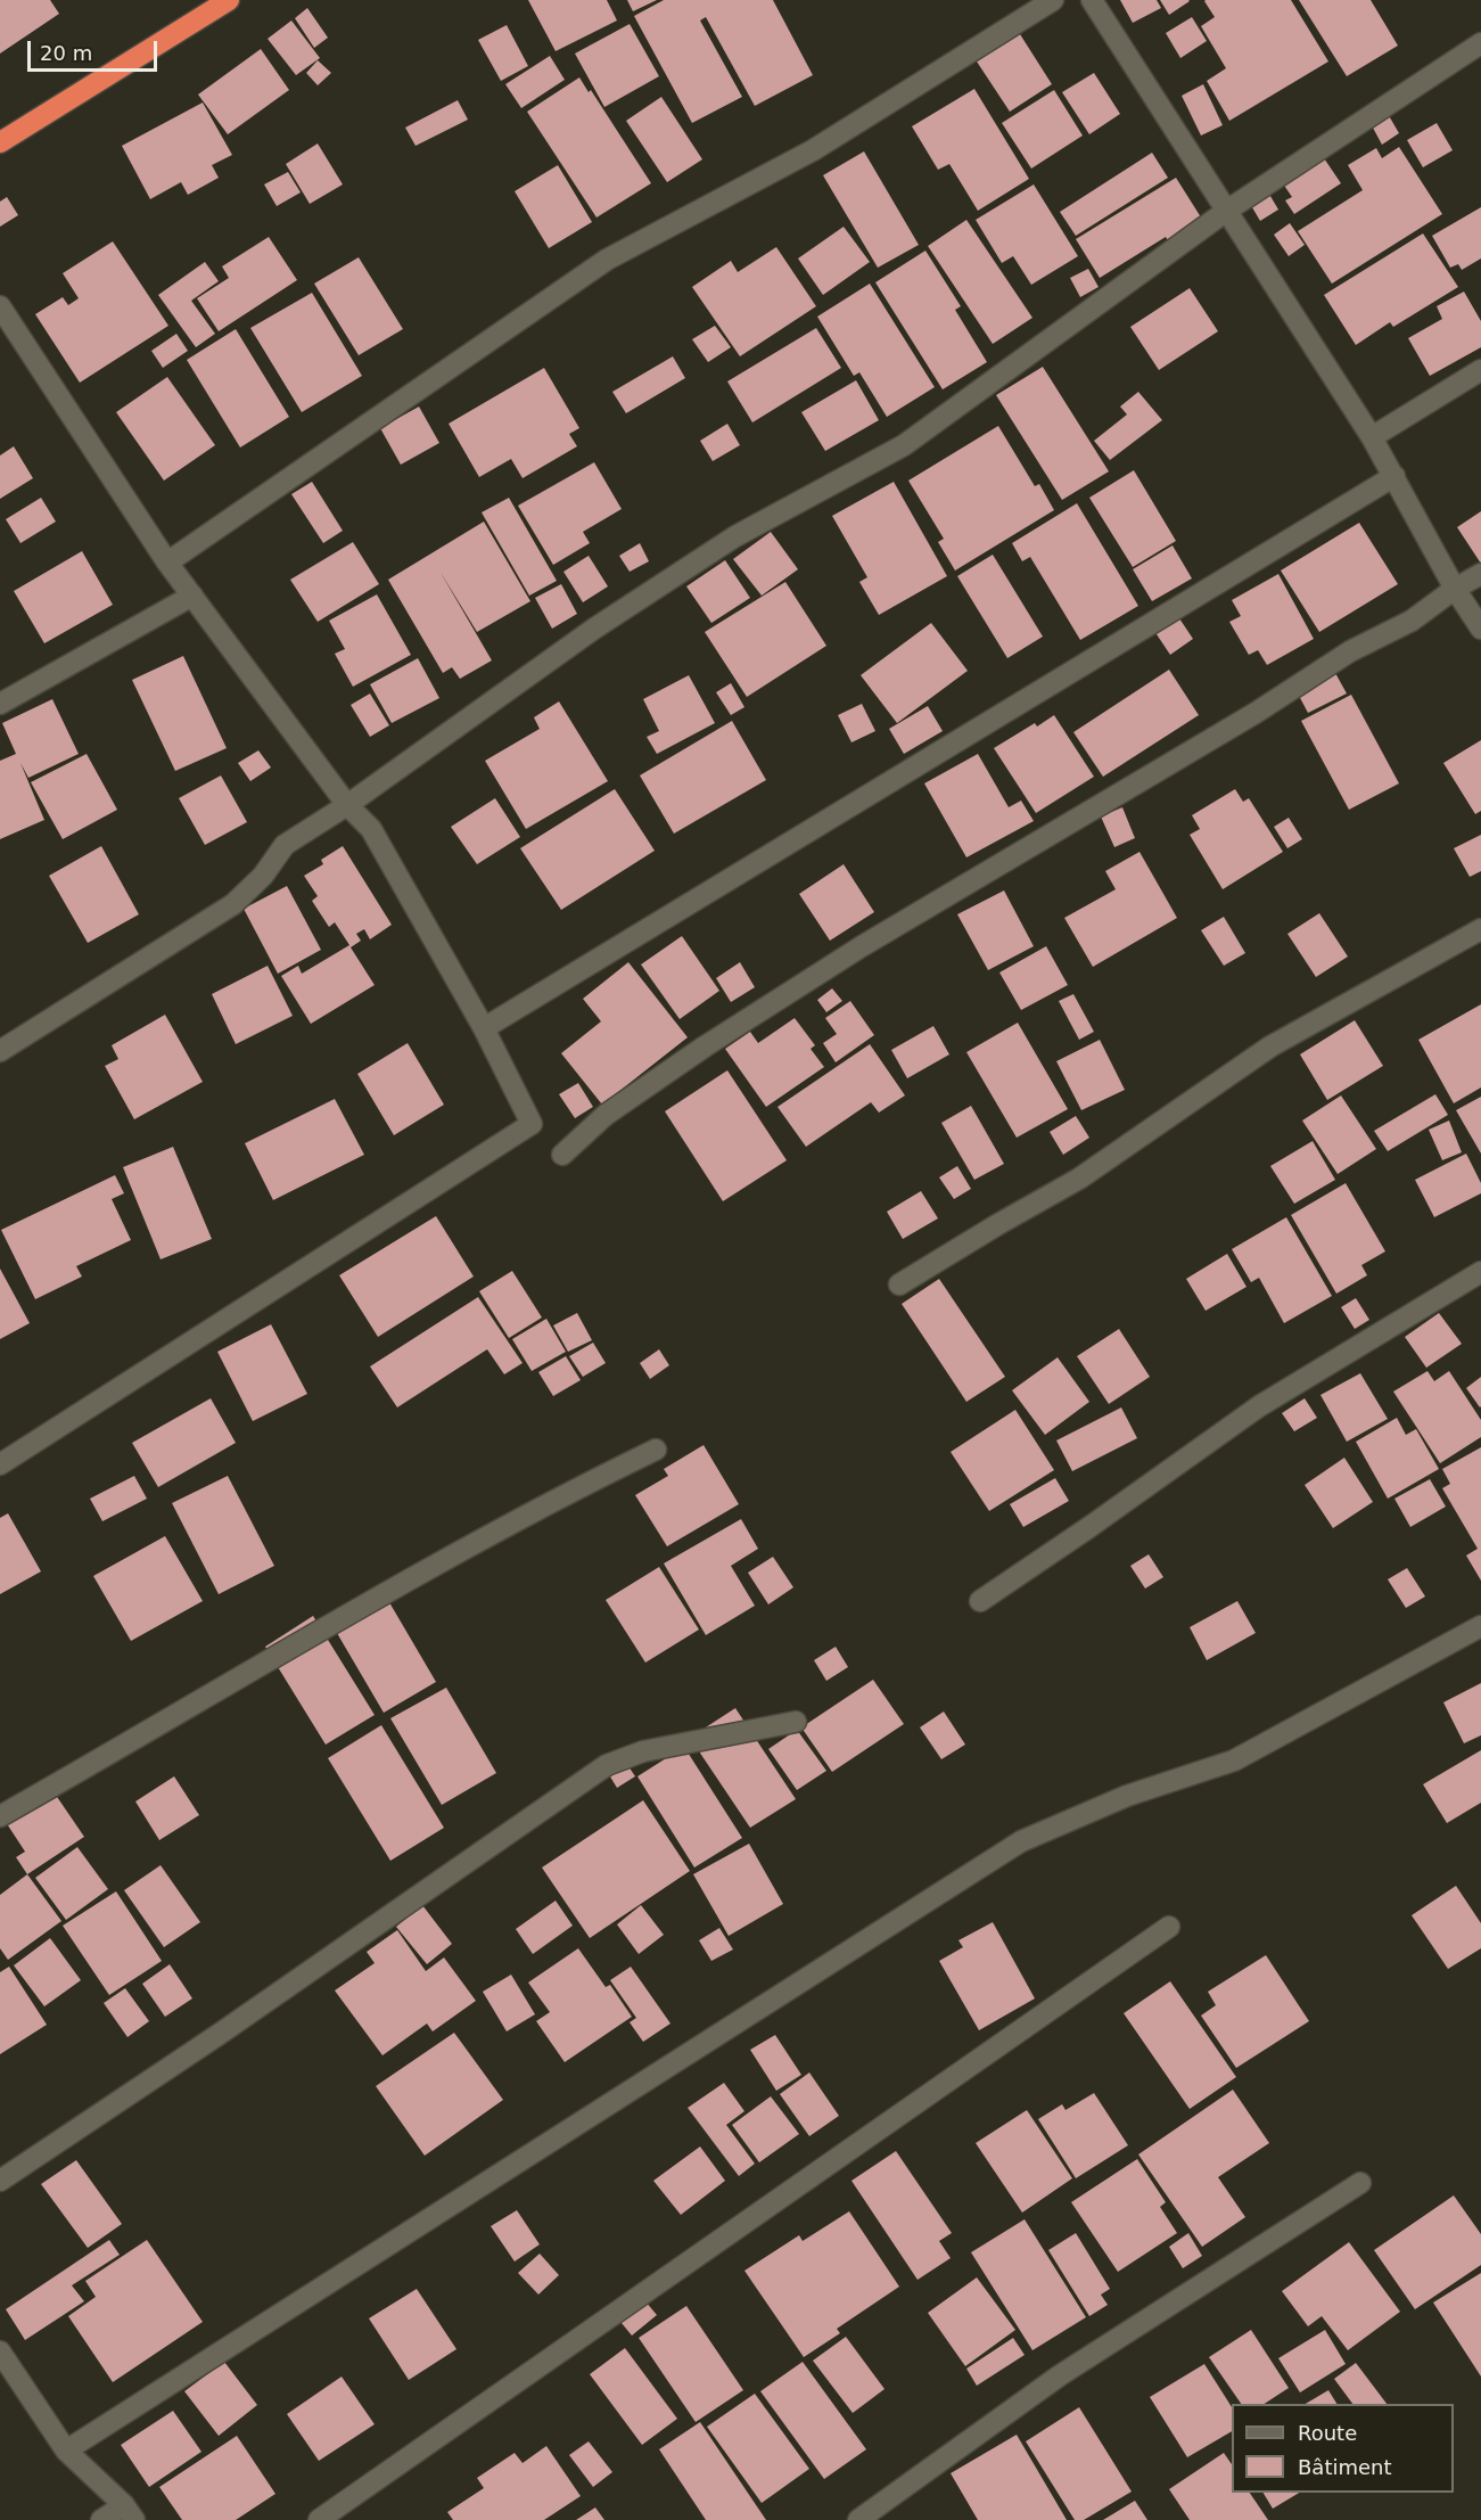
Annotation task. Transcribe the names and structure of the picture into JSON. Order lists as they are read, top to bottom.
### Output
{
  "legend": ["Route", "Bâtiment"],
  "scale_bar": "20 m"
}
